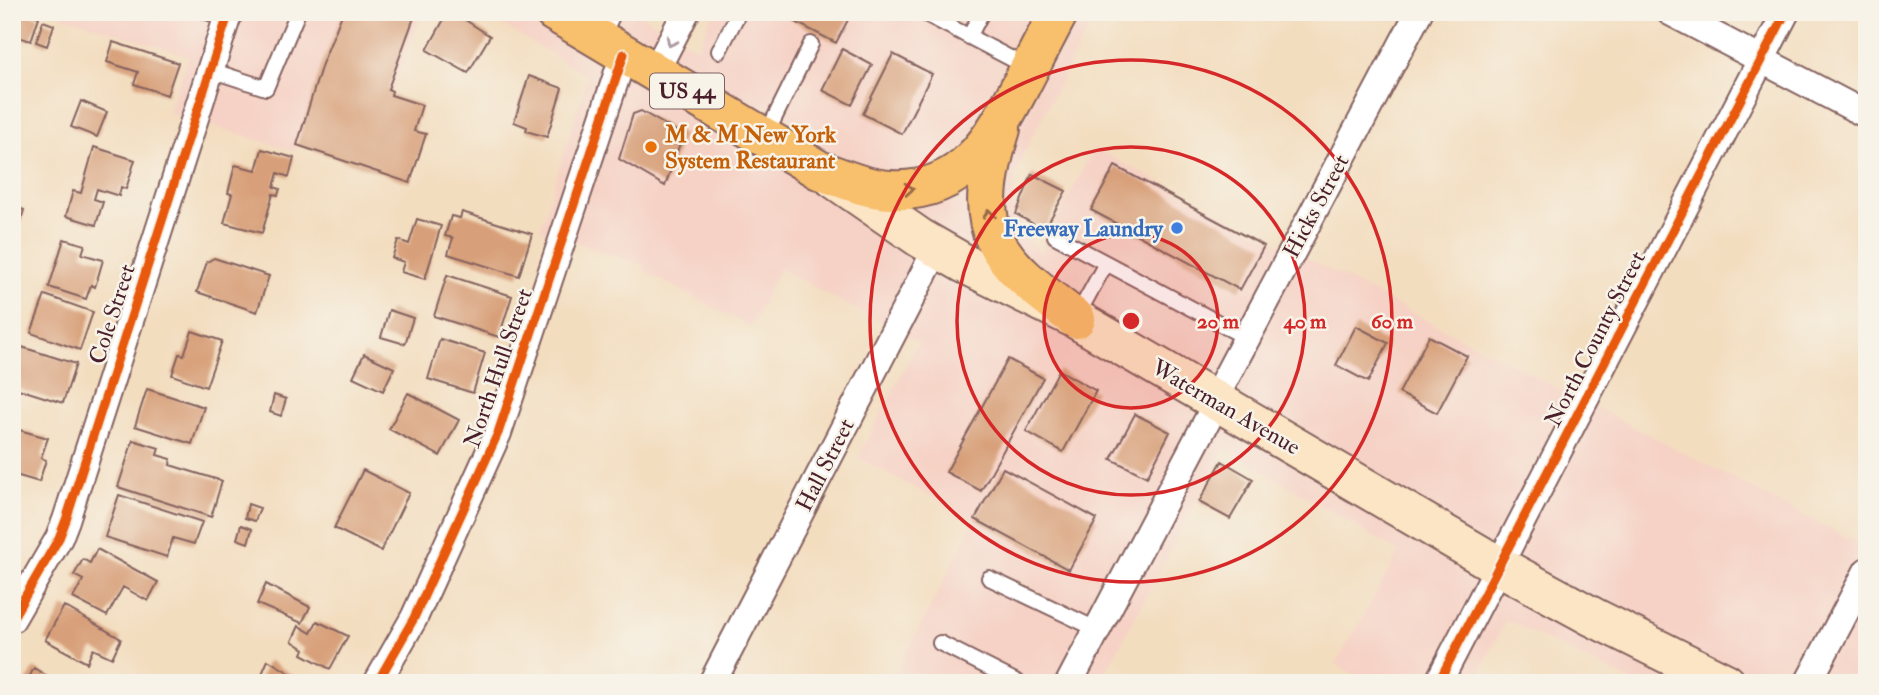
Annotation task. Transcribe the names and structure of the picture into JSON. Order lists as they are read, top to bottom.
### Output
{
  "streets": {
    "highway": ["US 44", "Waterman Avenue"],
    "street": [
      "Hicks Street",
      "Cole Street",
      "North County Street",
      "North Hull Street",
      "Hall Street"
    ]
  },
  "crossings": [
    ["US 44", "Waterman Avenue"],
    ["Hicks Street", "Waterman Avenue"],
    ["North County Street", "Waterman Avenue"],
    ["North Hull Street", "Waterman Avenue"],
    ["Waterman Avenue", "Hall Street"]
  ],
  "places": ["M & M New York System Restaurant", "Freeway Laundry"],
  "rings": ["20 m", "40 m", "60 m"]
}
